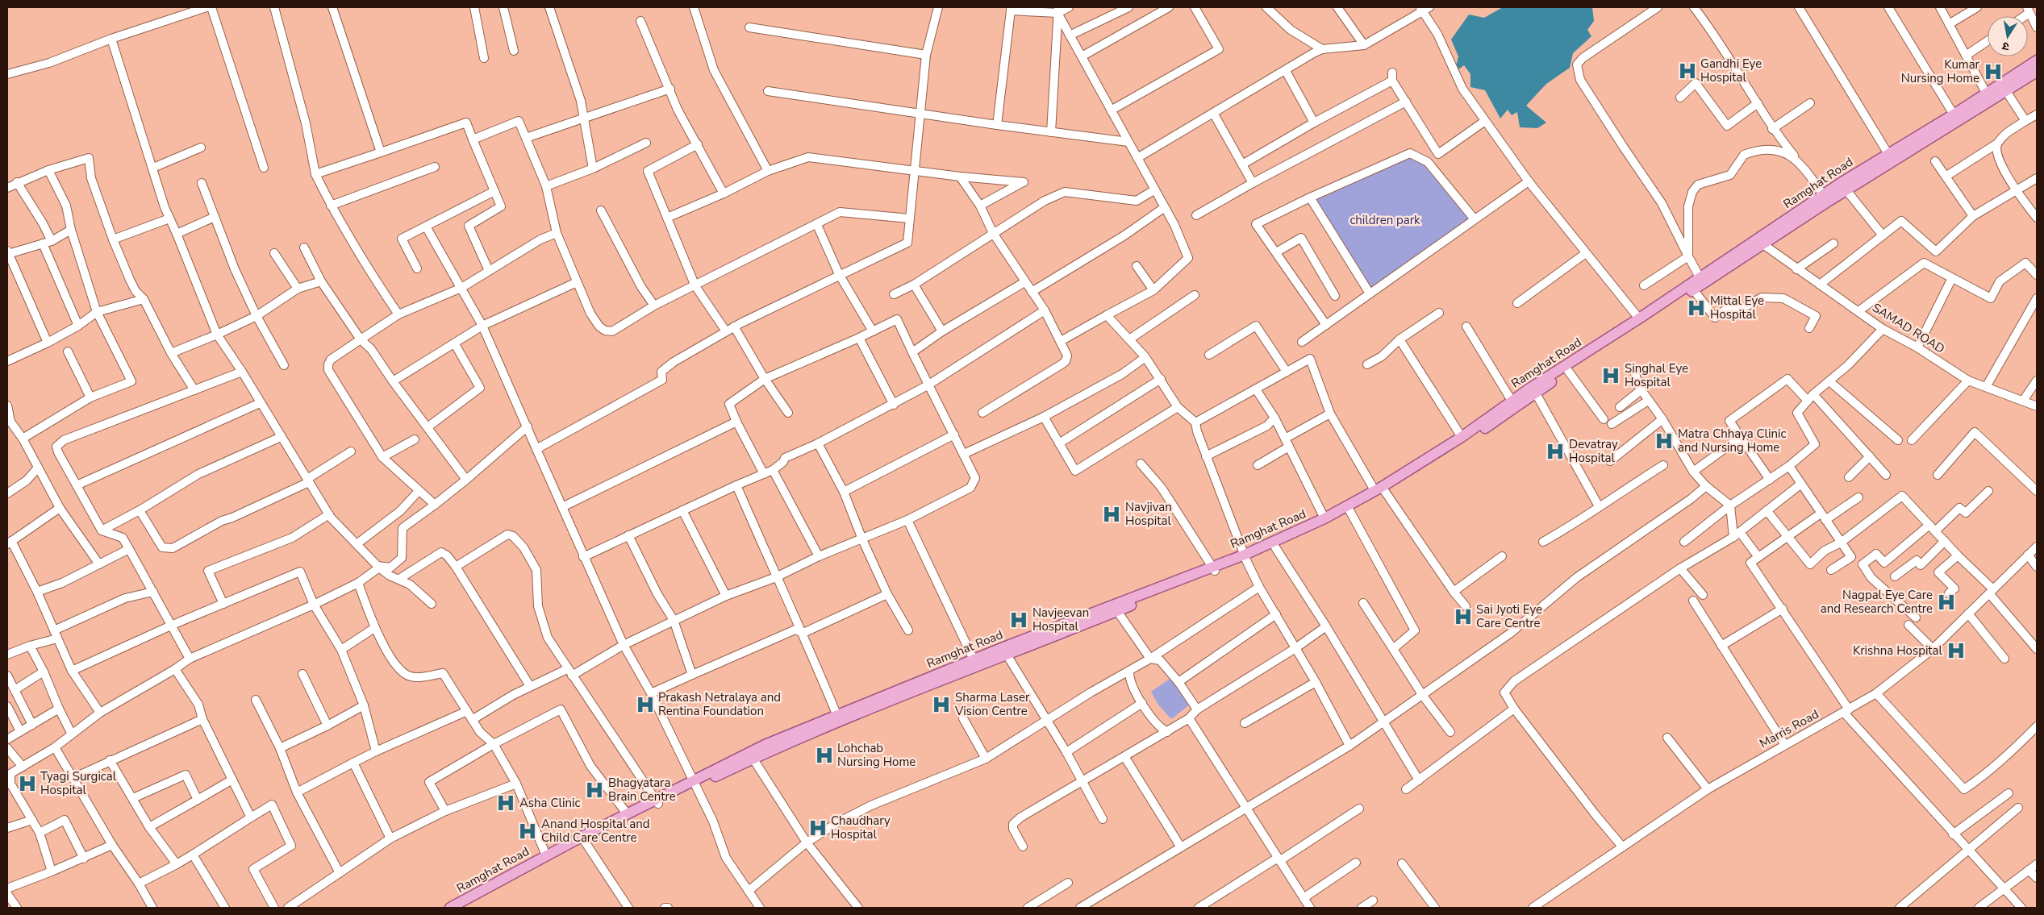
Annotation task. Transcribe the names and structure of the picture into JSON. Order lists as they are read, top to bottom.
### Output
{
  "streets": {
    "main road": ["Ramghat Road"],
    "street": ["SAMAD ROAD", "Marris Road"]
  },
  "crossings": [
    ["Ramghat Road", "SAMAD ROAD"]
  ],
  "parks": ["children park"],
  "places": {
    "hospital": [
      "Gandhi Eye Hospital",
      "Kumar Nursing Home",
      "Mittal Eye Hospital",
      "Singhal Eye Hospital",
      "Matra Chhaya Clinic and Nursing Home",
      "Devatray Hospital",
      "Navjivan Hospital",
      "Nagpal Eye Care and Research Centre",
      "Sai Jyoti Eye Care Centre",
      "Navjeevan Hospital",
      "Krishna Hospital",
      "Prakash Netralaya and Rentina Foundation",
      "Sharma Laser Vision Centre",
      "Lohchab Nursing Home",
      "Tyagi Surgical Hospital",
      "Bhagyatara Brain Centre",
      "Asha Clinic",
      "Chaudhary Hospital",
      "Anand Hospital and Child Care Centre"
    ]
  },
  "north": "bottom"
}
